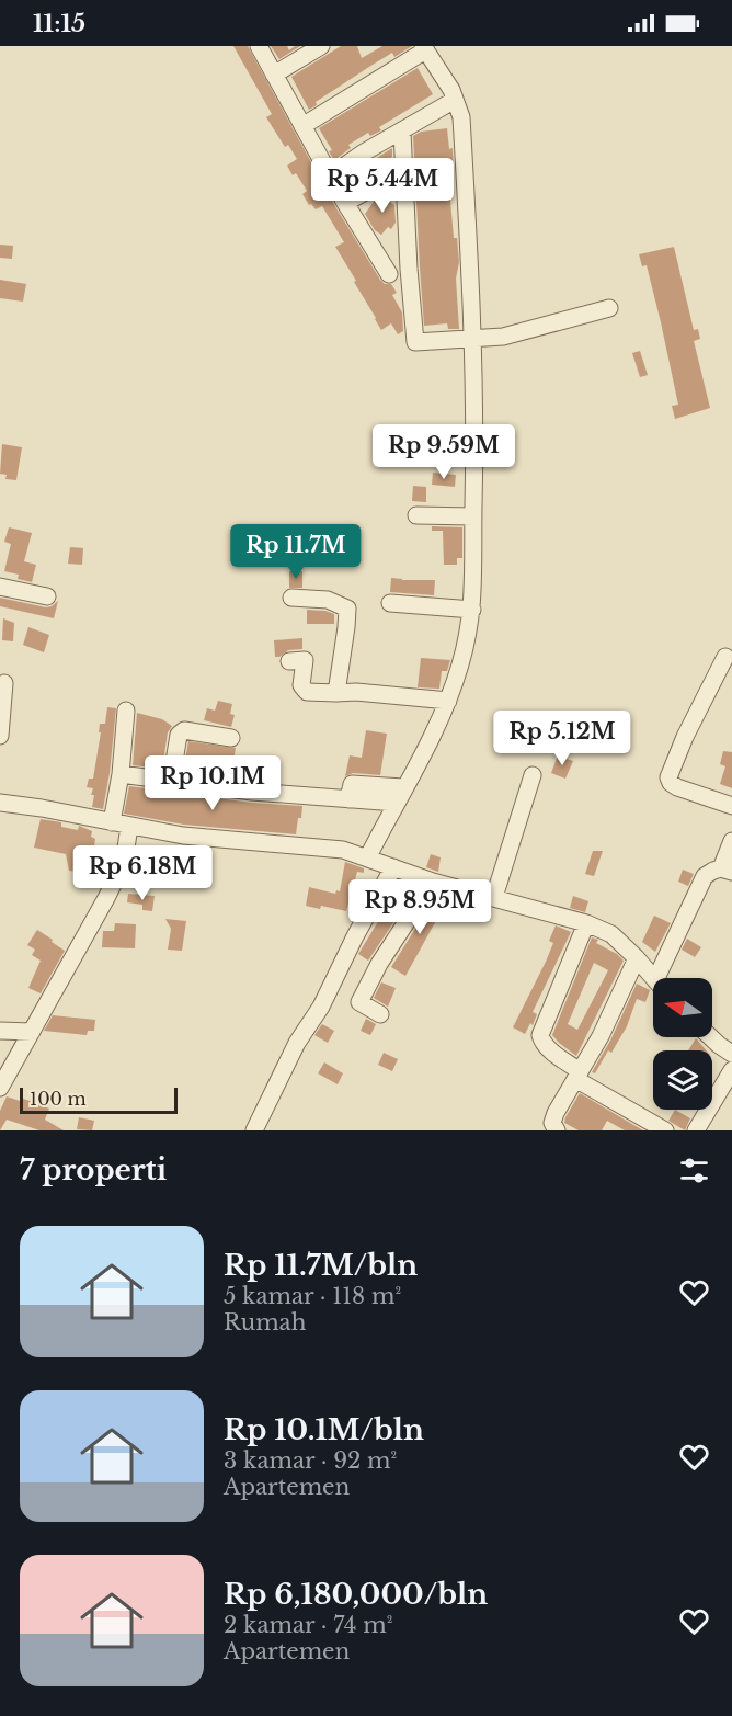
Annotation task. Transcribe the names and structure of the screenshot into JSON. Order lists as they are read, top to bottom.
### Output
{
  "scale_bar": "100 m",
  "north": "left",
  "page": {
    "status": "11:15",
    "price": [
      "Rp 5.44M",
      "Rp 9.59M",
      "Rp 11.7M",
      "Rp 5.12M",
      "Rp 10.1M",
      "Rp 6.18M",
      "Rp 8.95M"
    ],
    "scale": "100 m",
    "heading": "7 properti",
    "list": [
      {
        "name": "Rp 11.7M/bln",
        "note": "5 kamar · 118 m² · Rumah"
      },
      {
        "name": "Rp 10.1M/bln",
        "note": "3 kamar · 92 m² · Apartemen"
      },
      {
        "name": "Rp 6,180,000/bln",
        "note": "2 kamar · 74 m² · Apartemen"
      }
    ]
  }
}
